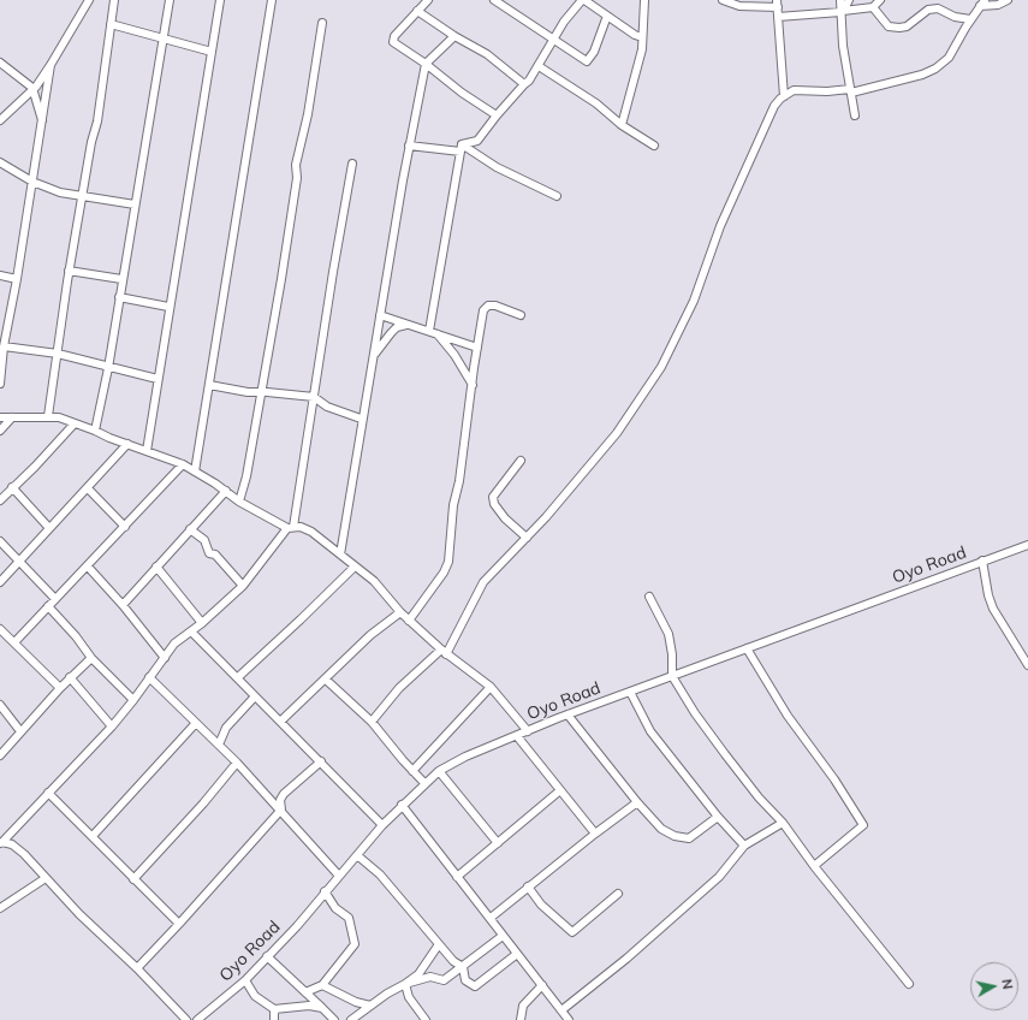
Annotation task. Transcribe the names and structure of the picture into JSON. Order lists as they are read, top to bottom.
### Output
{
  "streets": {
    "street": ["Oyo Road"]
  },
  "north": "right"
}
